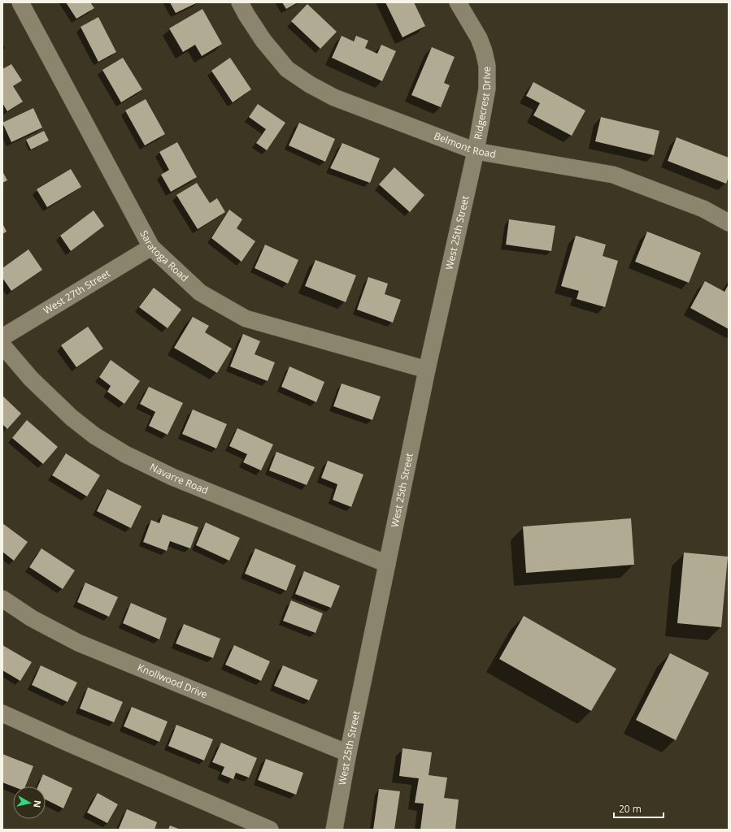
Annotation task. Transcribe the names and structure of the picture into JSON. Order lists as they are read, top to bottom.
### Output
{
  "streets": {
    "street": [
      "Ridgecrest Drive",
      "Belmont Road",
      "West 25th Street",
      "Saratoga Road",
      "West 27th Street",
      "Navarre Road",
      "Knollwood Drive"
    ]
  },
  "crossings": [
    ["Ridgecrest Drive", "Belmont Road"],
    ["Ridgecrest Drive", "West 25th Street"],
    ["Belmont Road", "West 25th Street"],
    ["West 25th Street", "Saratoga Road"],
    ["West 25th Street", "Navarre Road"],
    ["West 25th Street", "Knollwood Drive"],
    ["Saratoga Road", "West 27th Street"]
  ],
  "scale_bar": "20 m",
  "north": "right"
}
